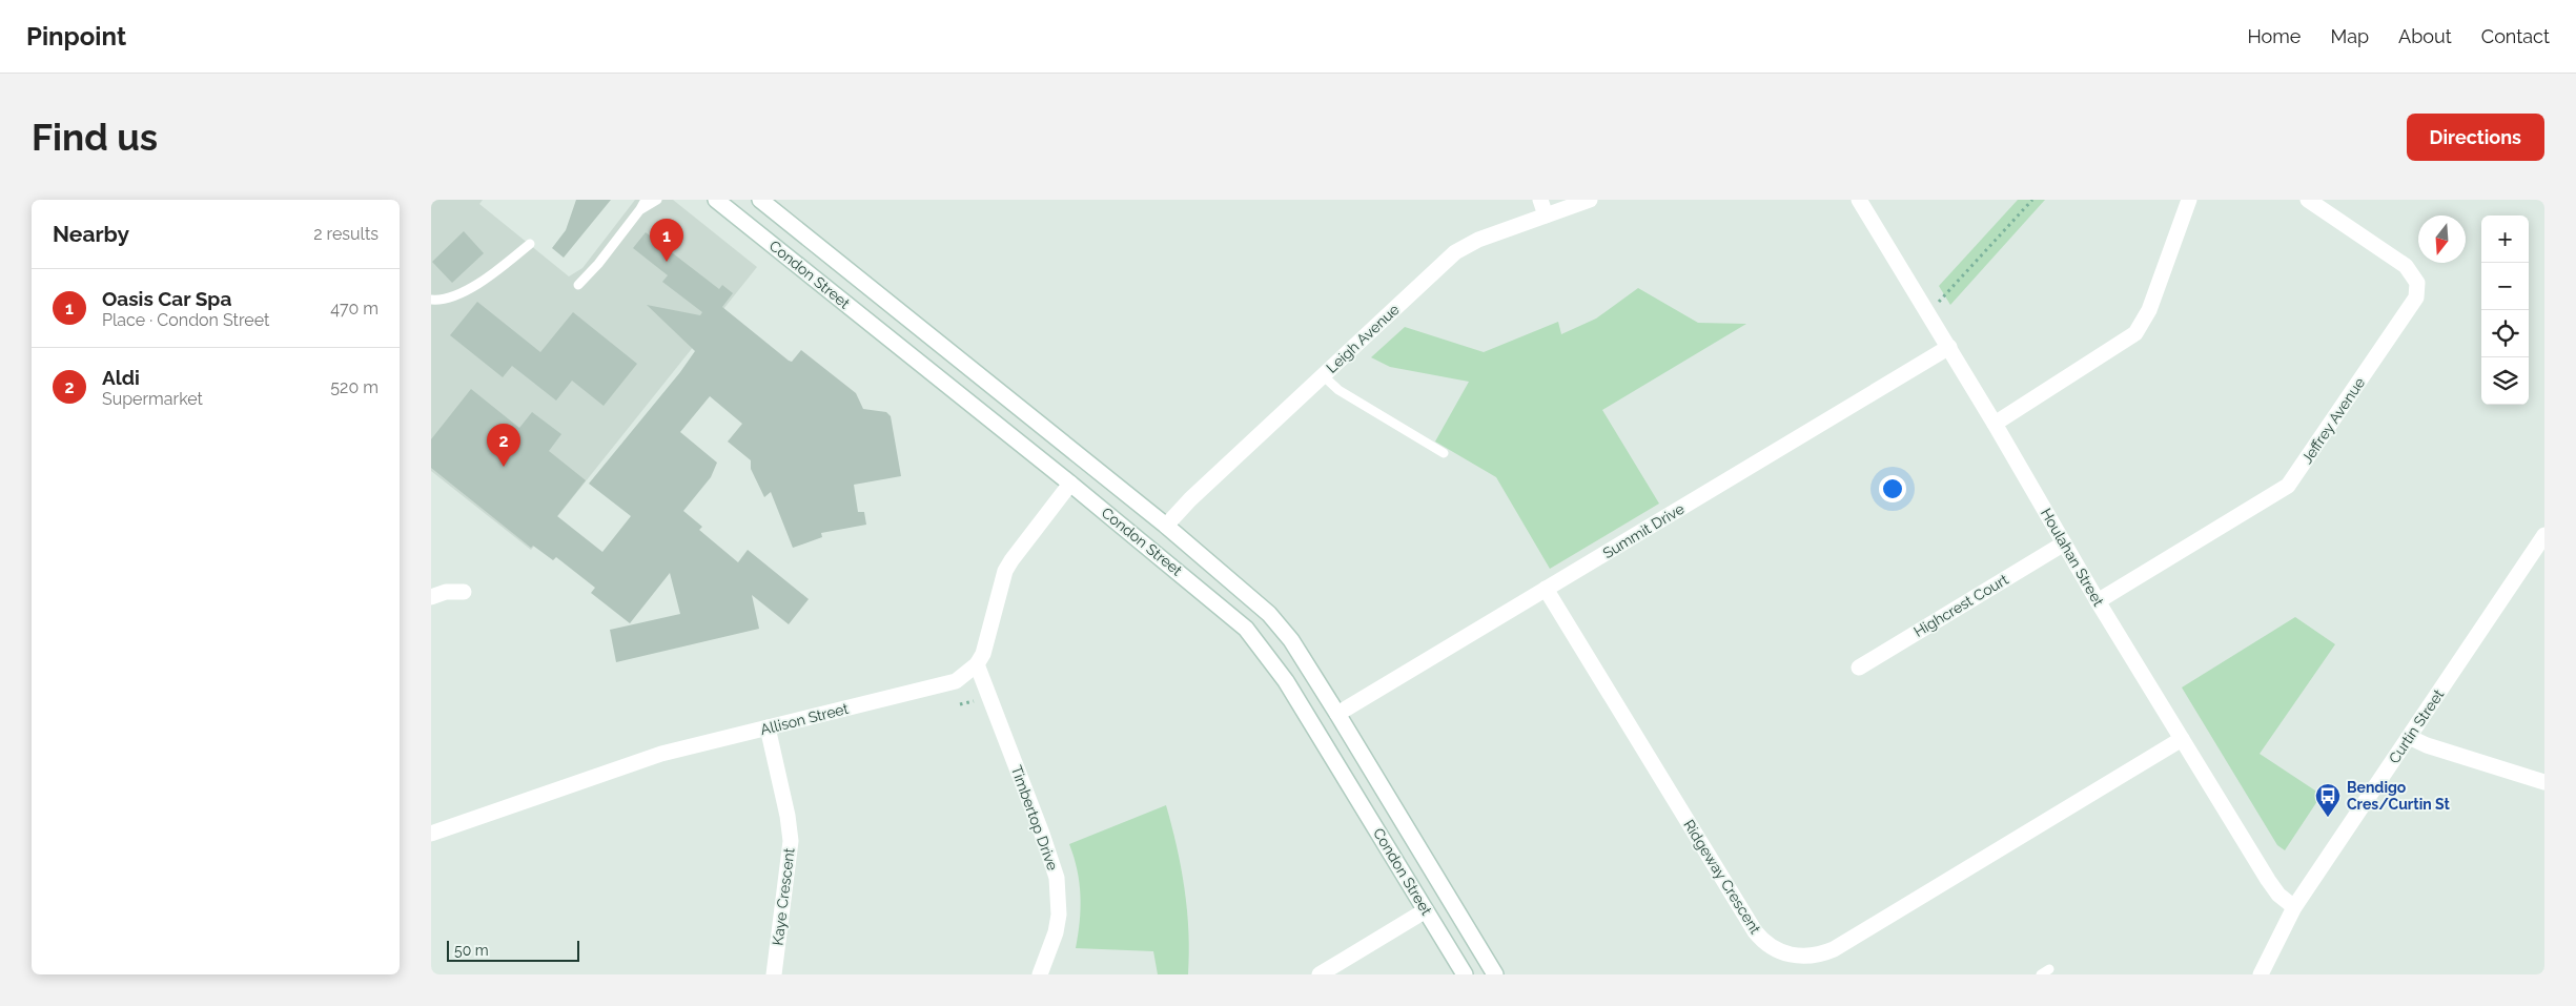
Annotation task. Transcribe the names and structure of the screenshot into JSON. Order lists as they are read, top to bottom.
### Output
{
  "streets": {
    "street": [
      "Condon Street",
      "Leigh Avenue",
      "Jeffrey Avenue",
      "Summit Drive",
      "Houlahan Street",
      "Highcrest Court",
      "Allison Street",
      "Curtin Street",
      "Timbertop Drive",
      "Ridgeway Crescent",
      "Kaye Crescent"
    ]
  },
  "crossings": [
    ["Condon Street", "Leigh Avenue"],
    ["Condon Street", "Summit Drive"],
    ["Condon Street", "Allison Street"],
    ["Jeffrey Avenue", "Houlahan Street"],
    ["Summit Drive", "Houlahan Street"],
    ["Summit Drive", "Ridgeway Crescent"],
    ["Houlahan Street", "Highcrest Court"],
    ["Houlahan Street", "Curtin Street"],
    ["Houlahan Street", "Ridgeway Crescent"],
    ["Allison Street", "Timbertop Drive"],
    ["Allison Street", "Kaye Crescent"]
  ],
  "places": {
    "bus stop": ["Bendigo Cres/Curtin St"]
  },
  "scale_bar": "50 m",
  "north": "bottom",
  "page": {
    "header": "Pinpoint",
    "nav": [
      "Home",
      "Map",
      "About",
      "Contact"
    ],
    "buttons": "Directions",
    "title": "Find us",
    "heading": ["Nearby", "2 results"],
    "map_buttons": ["+", "−"],
    "pins": ["1", "2"],
    "list": [
      {
        "mark": "1",
        "name": "Oasis Car Spa",
        "note": "Place · Condon Street",
        "value": "470 m"
      },
      {
        "mark": "2",
        "name": "Aldi",
        "note": "Supermarket",
        "value": "520 m"
      }
    ],
    "scale": "50 m"
  }
}
